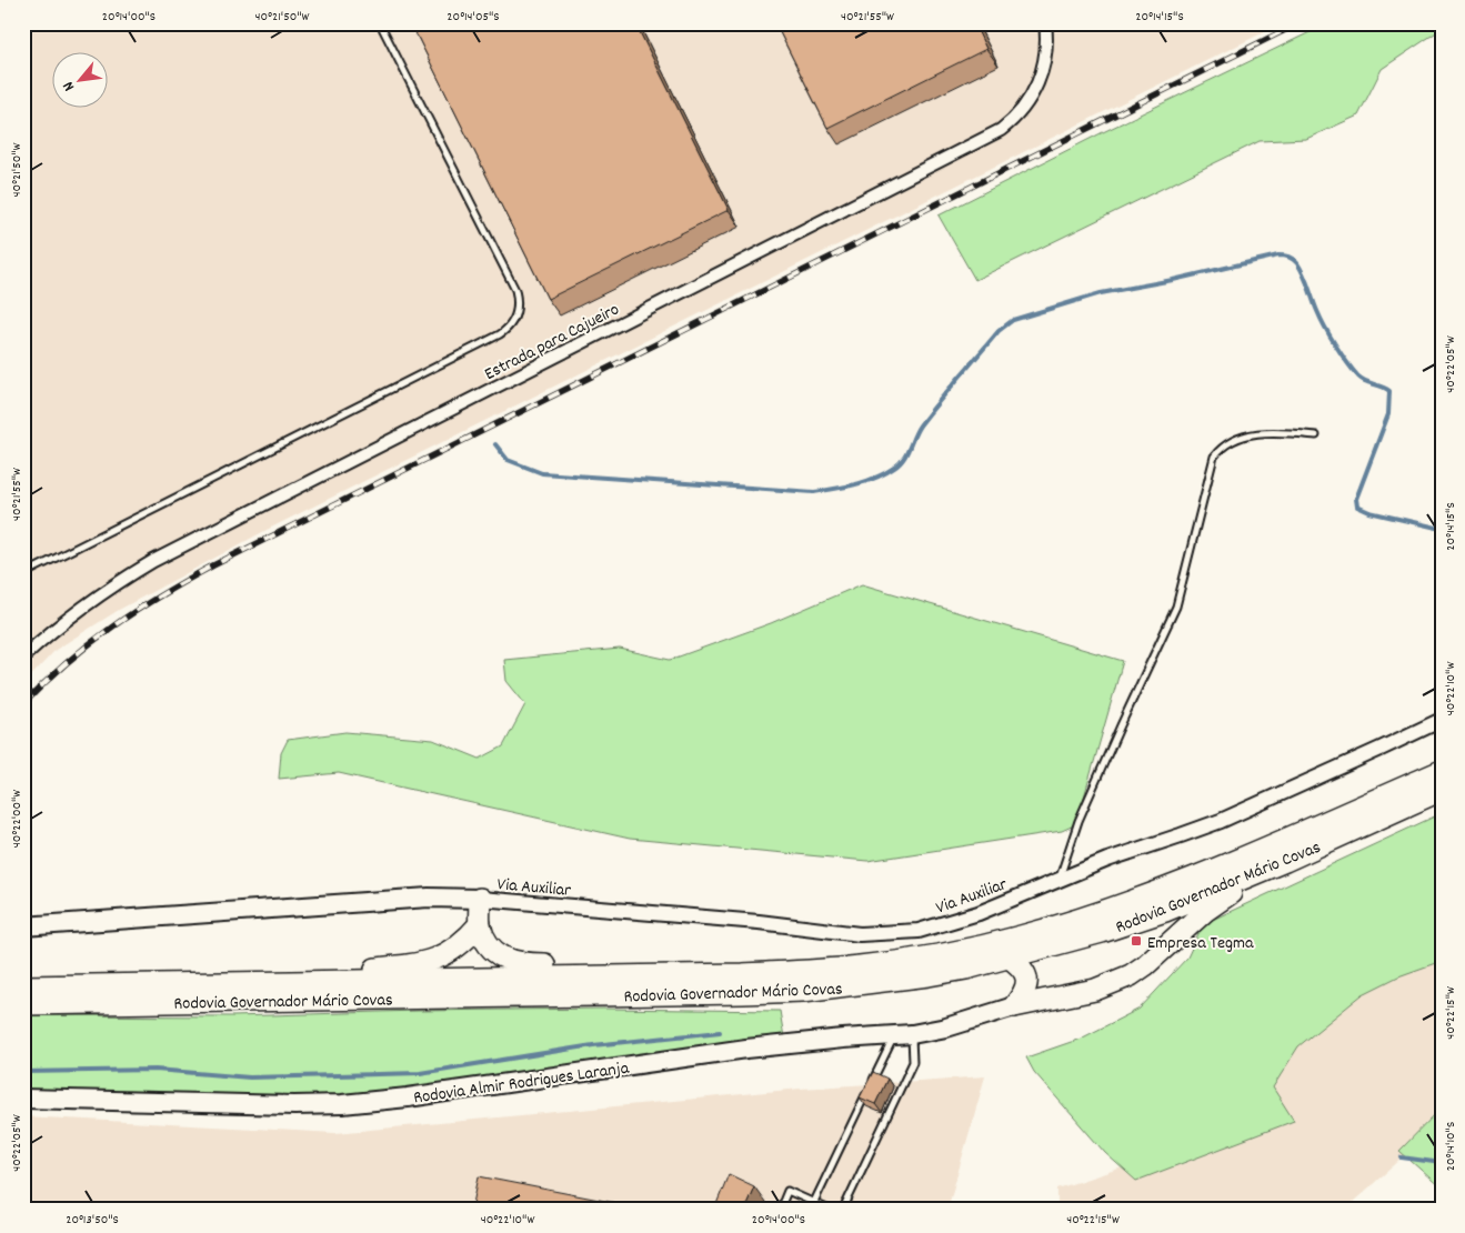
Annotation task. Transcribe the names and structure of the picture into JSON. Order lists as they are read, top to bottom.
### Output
{
  "streets": {
    "highway": ["Rodovia Governador Mário Covas"],
    "main road": ["Rodovia Almir Rodrigues Laranja"],
    "street": ["Estrada para Cajueiro", "Via Auxiliar"]
  },
  "places": {
    "transit": ["Empresa Tegma"]
  },
  "north": "bottom left",
  "coordinates": [
    "20°14'00\"S",
    "40°21'50\"W",
    "20°14'05\"S",
    "40°21'55\"W",
    "20°14'15\"S",
    "40°22'05\"W",
    "40°22'10\"W",
    "40°22'00\"W",
    "40°22'15\"W",
    "20°14'10\"S",
    "20°13'50\"S"
  ]
}
